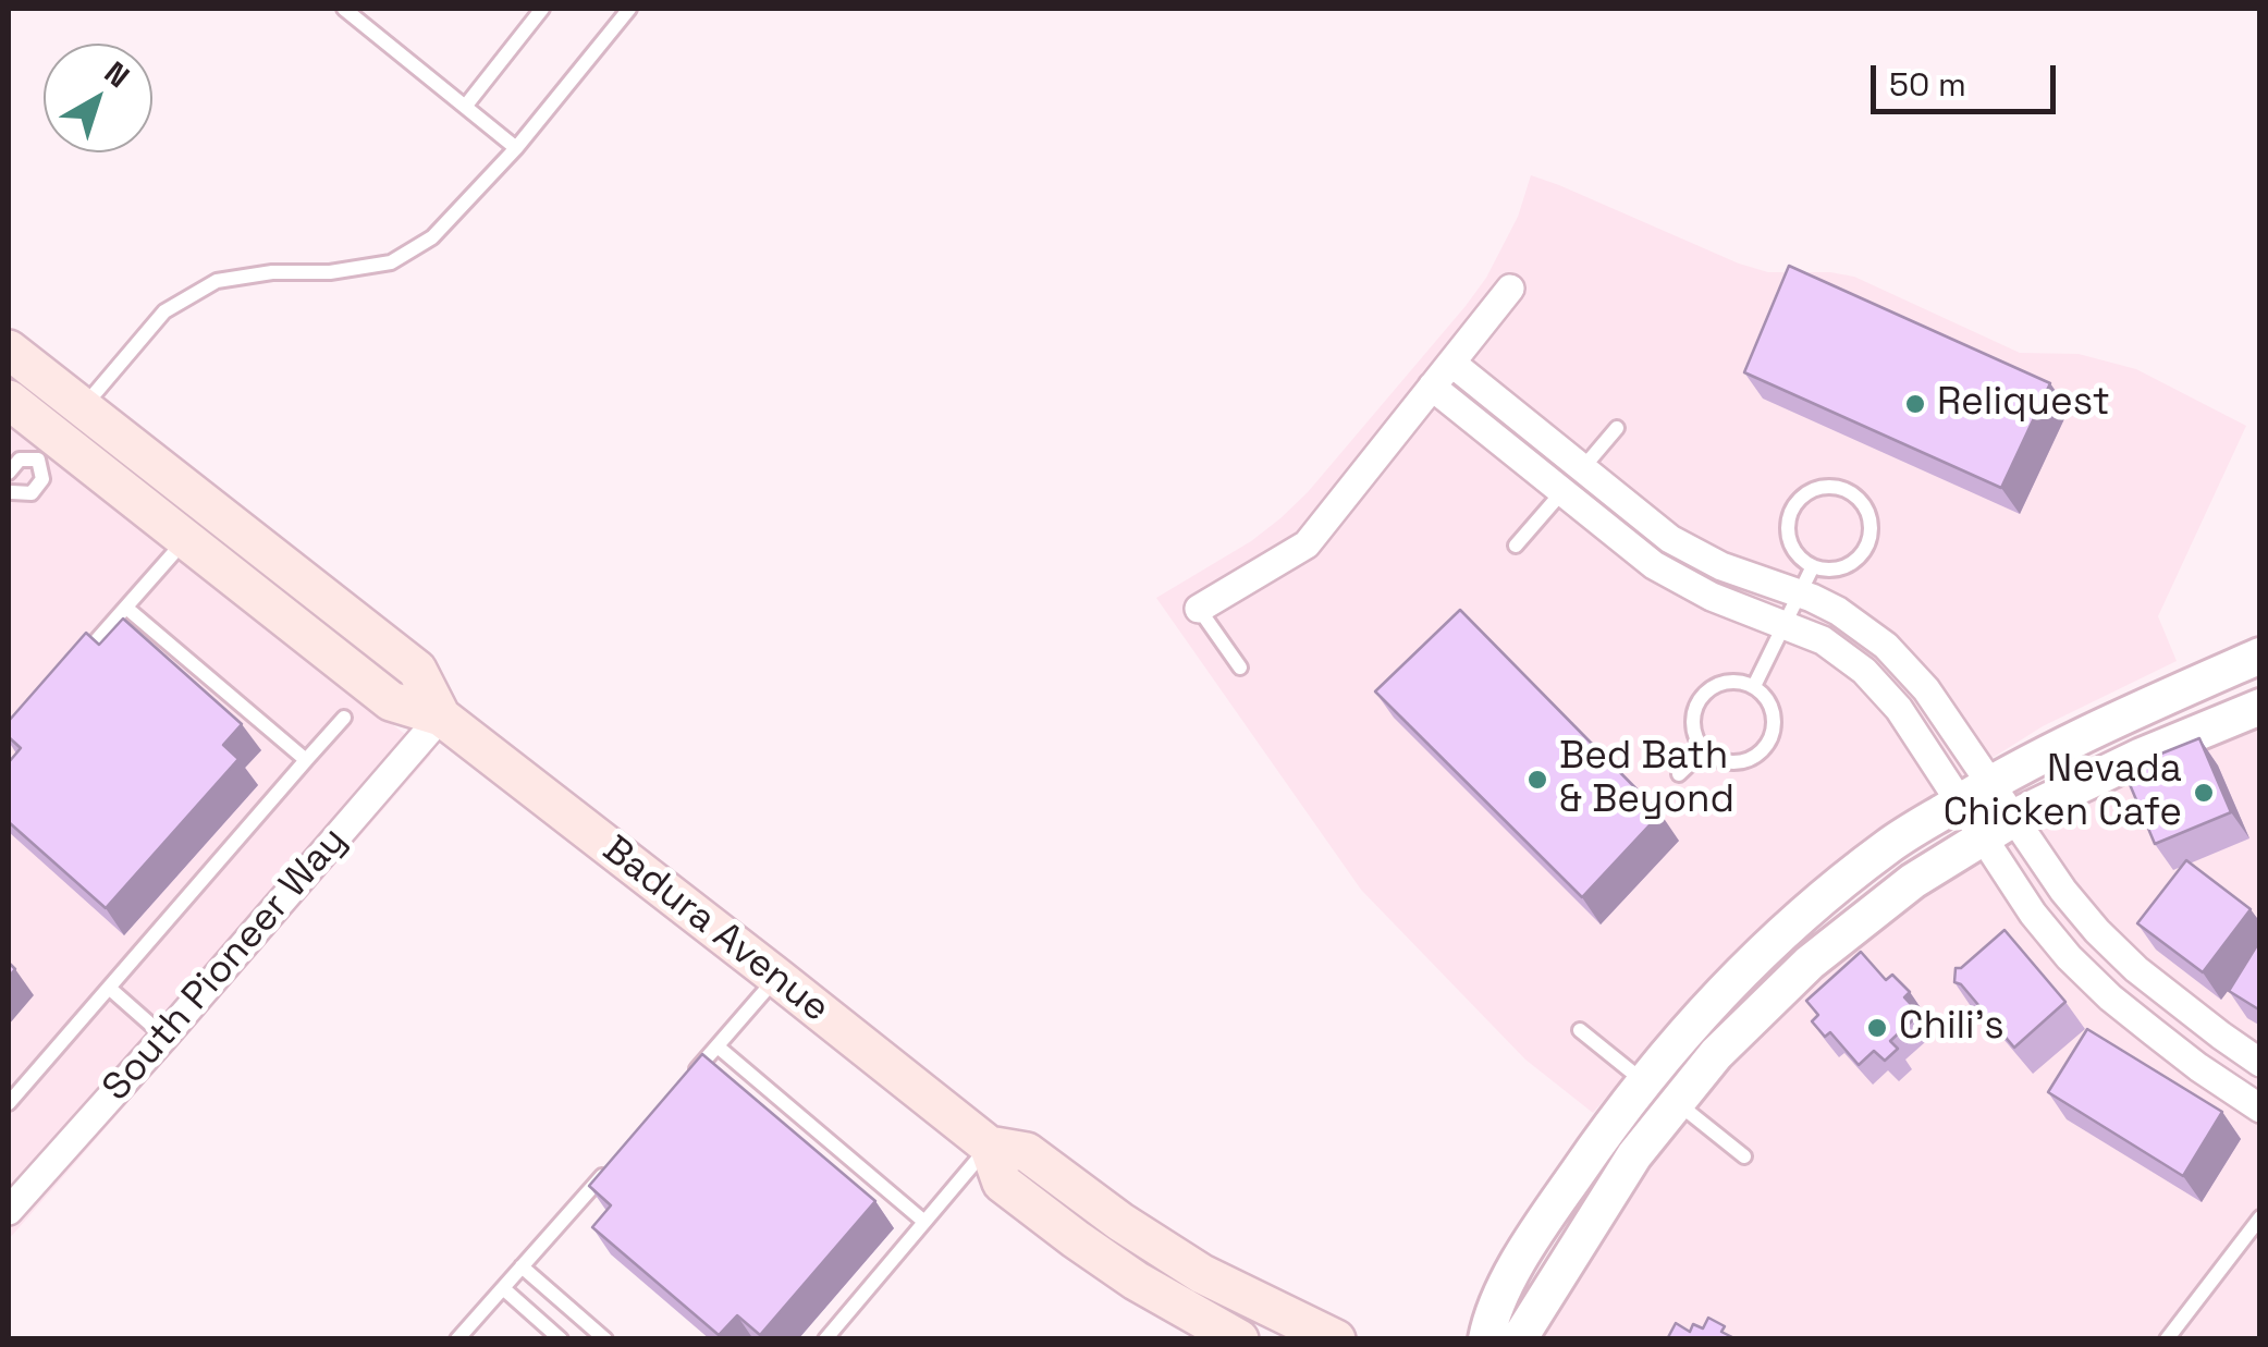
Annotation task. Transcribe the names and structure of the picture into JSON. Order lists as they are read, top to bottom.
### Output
{
  "streets": {
    "main road": ["Badura Avenue"],
    "street": ["South Pioneer Way"]
  },
  "crossings": [
    ["Badura Avenue", "South Pioneer Way"]
  ],
  "places": [
    "Reliquest",
    "Bed Bath & Beyond",
    "Nevada Chicken Cafe",
    "Chili's"
  ],
  "scale_bar": "50 m",
  "north": "top right"
}
